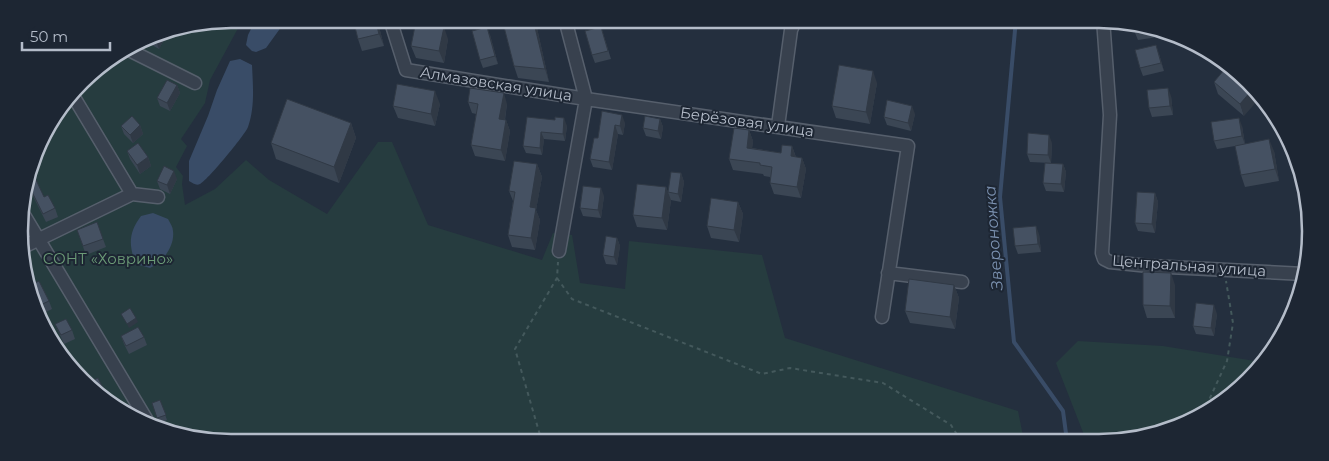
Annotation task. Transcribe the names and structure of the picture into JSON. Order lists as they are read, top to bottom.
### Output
{
  "streets": {
    "street": ["Алмазовская улица", "Берёзовая улица", "Центральная улица"]
  },
  "crossings": [
    ["Алмазовская улица", "Берёзовая улица"]
  ],
  "water": ["Звероножка"],
  "parks": ["СОНТ «Ховрино»"],
  "scale_bar": "50 m"
}
